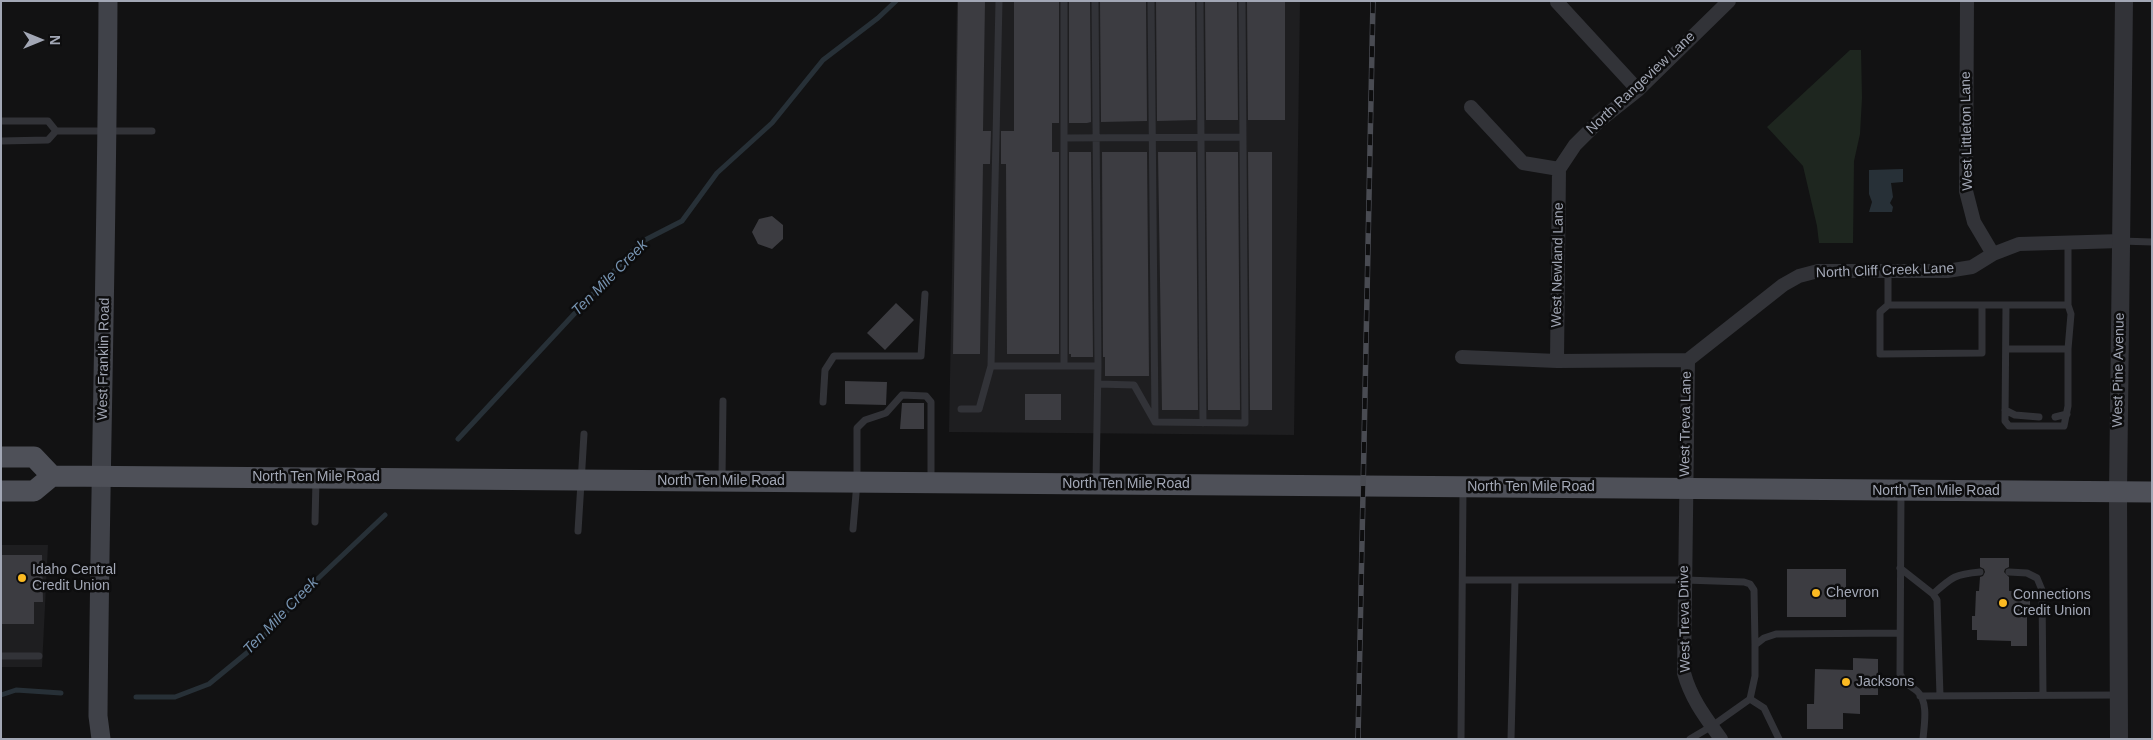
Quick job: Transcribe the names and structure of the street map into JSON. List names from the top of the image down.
{
  "streets": {
    "main road": ["West Franklin Road", "North Ten Mile Road"],
    "street": [
      "North Rangeview Lane",
      "West Littleton Lane",
      "West Newland Lane",
      "North Cliff Creek Lane",
      "West Pine Avenue",
      "West Treva Lane",
      "West Treva Drive"
    ]
  },
  "crossings": [
    ["North Rangeview Lane", "West Newland Lane"],
    ["West Littleton Lane", "North Cliff Creek Lane"],
    ["North Cliff Creek Lane", "West Pine Avenue"],
    ["North Cliff Creek Lane", "West Treva Lane"],
    ["West Franklin Road", "North Ten Mile Road"],
    ["West Pine Avenue", "North Ten Mile Road"],
    ["West Treva Lane", "North Ten Mile Road"],
    ["West Treva Lane", "West Treva Drive"],
    ["North Ten Mile Road", "West Treva Drive"]
  ],
  "water": ["Ten Mile Creek"],
  "places": [
    "Idaho Central Credit Union",
    "Chevron",
    "Connections Credit Union",
    "Jacksons"
  ],
  "north": "right"
}
